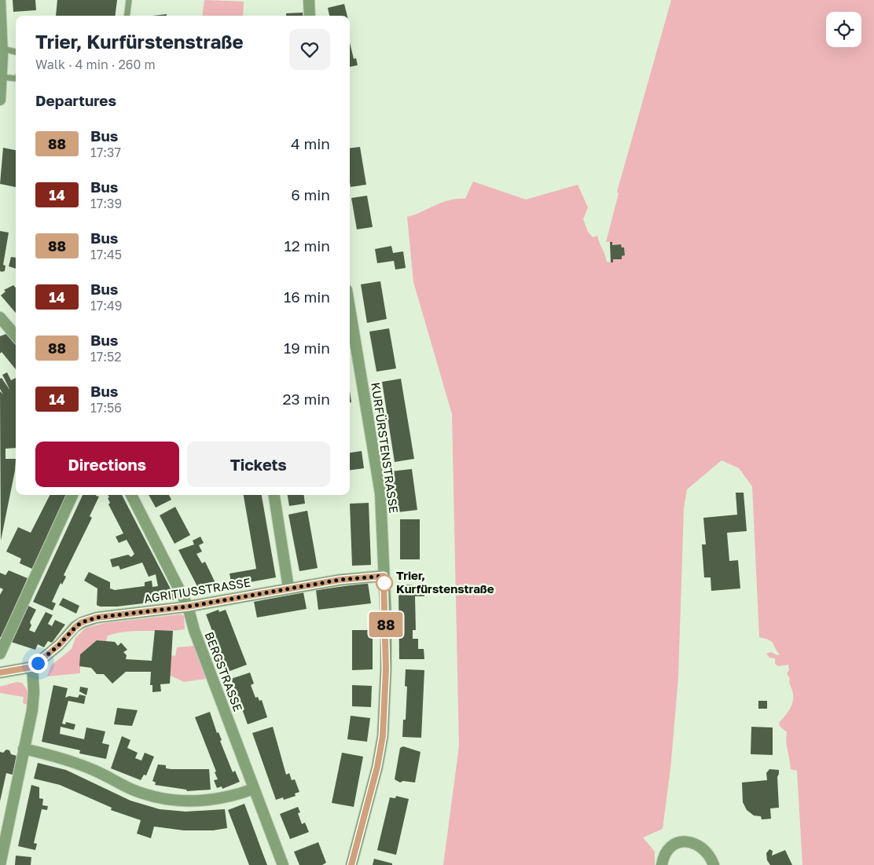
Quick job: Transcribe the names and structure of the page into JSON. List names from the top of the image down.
{
  "streets": {
    "street": ["KURFÜRSTENSTRASSE", "AGRITIUSSTRASSE", "BERGSTRASSE"]
  },
  "crossings": [
    ["KURFÜRSTENSTRASSE", "AGRITIUSSTRASSE"],
    ["AGRITIUSSTRASSE", "BERGSTRASSE"]
  ],
  "places": ["Trier, Kurfürstenstraße"],
  "lines": ["bus line 88"],
  "page": {
    "on_map": "88",
    "heading": [
      ["Trier, Kurfürstenstraße", "Walk · 4 min · 260 m"],
      "Departures"
    ],
    "list": [
      {
        "mark": "88",
        "name": "Bus",
        "note": "17:37",
        "value": "4 min"
      },
      {
        "mark": "14",
        "name": "Bus",
        "note": "17:39",
        "value": "6 min"
      },
      {
        "mark": "88",
        "name": "Bus",
        "note": "17:45",
        "value": "12 min"
      },
      {
        "mark": "14",
        "name": "Bus",
        "note": "17:49",
        "value": "16 min"
      },
      {
        "mark": "88",
        "name": "Bus",
        "note": "17:52",
        "value": "19 min"
      },
      {
        "mark": "14",
        "name": "Bus",
        "note": "17:56",
        "value": "23 min"
      }
    ],
    "buttons": ["Directions", "Tickets"]
  }
}
